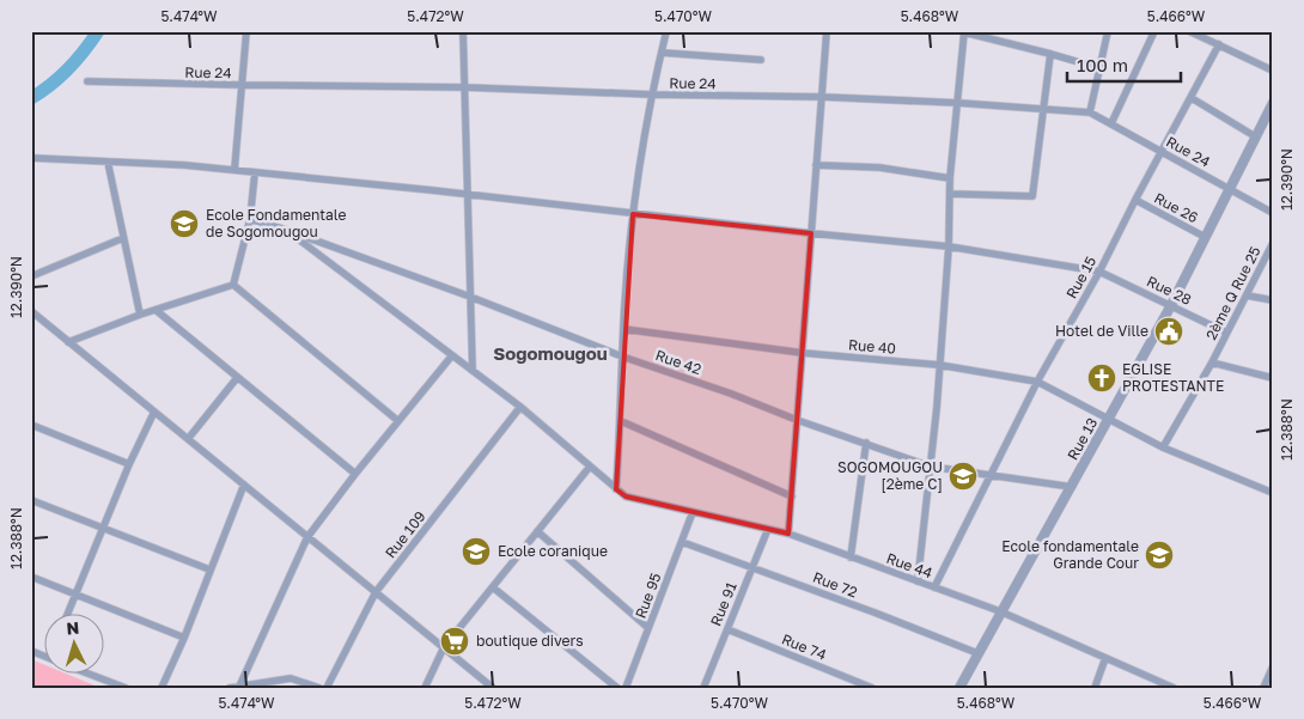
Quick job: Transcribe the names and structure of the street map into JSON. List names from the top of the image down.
{
  "streets": {
    "street": [
      "Rue 24",
      "Rue 26",
      "Rue 15",
      "Rue 28",
      "2ème Q Rue 25",
      "Rue 40",
      "Rue 42",
      "Rue 13",
      "Rue 109",
      "Rue 44",
      "Rue 72",
      "Rue 95",
      "Rue 91",
      "Rue 74"
    ]
  },
  "crossings": [
    ["Rue 24", "Rue 15"],
    ["Rue 24", "Rue 13"],
    ["Rue 26", "Rue 15"],
    ["Rue 26", "Rue 13"],
    ["Rue 15", "Rue 28"],
    ["Rue 15", "Rue 40"],
    ["Rue 15", "Rue 42"],
    ["Rue 15", "Rue 44"],
    ["Rue 28", "2ème Q Rue 25"],
    ["Rue 28", "Rue 13"],
    ["2ème Q Rue 25", "Rue 40"],
    ["Rue 40", "Rue 13"],
    ["Rue 42", "Rue 13"],
    ["Rue 42", "Rue 109"],
    ["Rue 42", "Rue 44"],
    ["Rue 13", "Rue 44"],
    ["Rue 13", "Rue 72"],
    ["Rue 44", "Rue 95"],
    ["Rue 44", "Rue 91"],
    ["Rue 72", "Rue 95"],
    ["Rue 72", "Rue 91"],
    ["Rue 91", "Rue 74"]
  ],
  "districts": ["Sogomougou"],
  "places": {
    "school or university": [
      "Ecole Fondamentale de Sogomougou",
      "SOGOMOUGOU [2ème C]",
      "Ecole coranique",
      "Ecole fondamentale Grande Cour"
    ],
    "public building": ["Hotel de Ville"],
    "church": ["EGLISE PROTESTANTE"],
    "supermarket": ["boutique divers"]
  },
  "scale_bar": "100 m",
  "north": "top",
  "coordinates": [
    "5.474°W",
    "5.472°W",
    "5.470°W",
    "5.468°W",
    "5.466°W",
    "12.390°N",
    "12.388°N"
  ]
}
